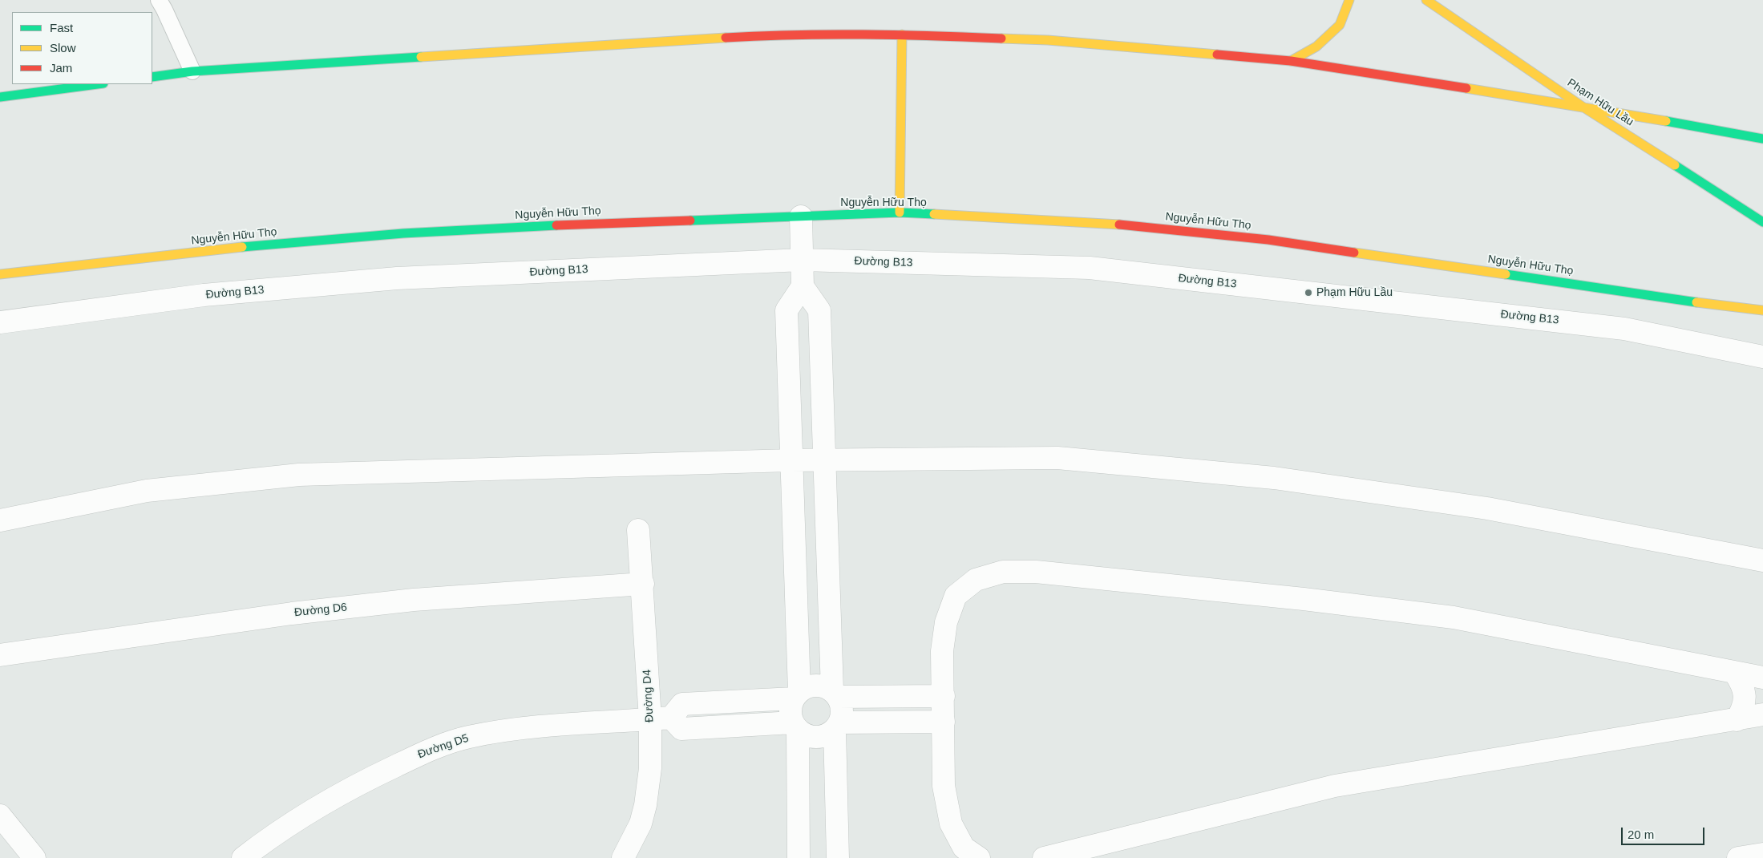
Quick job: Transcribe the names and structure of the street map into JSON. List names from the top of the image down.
{
  "streets": {
    "main road": ["Phạm Hữu Lầu", "Nguyễn Hữu Thọ"],
    "street": [
      "Đường B13",
      "Đường D6",
      "Đường D4",
      "Đường D5"
    ]
  },
  "crossings": [
    ["Đường D6", "Đường D4"],
    ["Đường D4", "Đường D5"]
  ],
  "places": ["Phạm Hữu Lầu"],
  "legend": ["Fast", "Slow", "Jam"],
  "scale_bar": "20 m"
}
